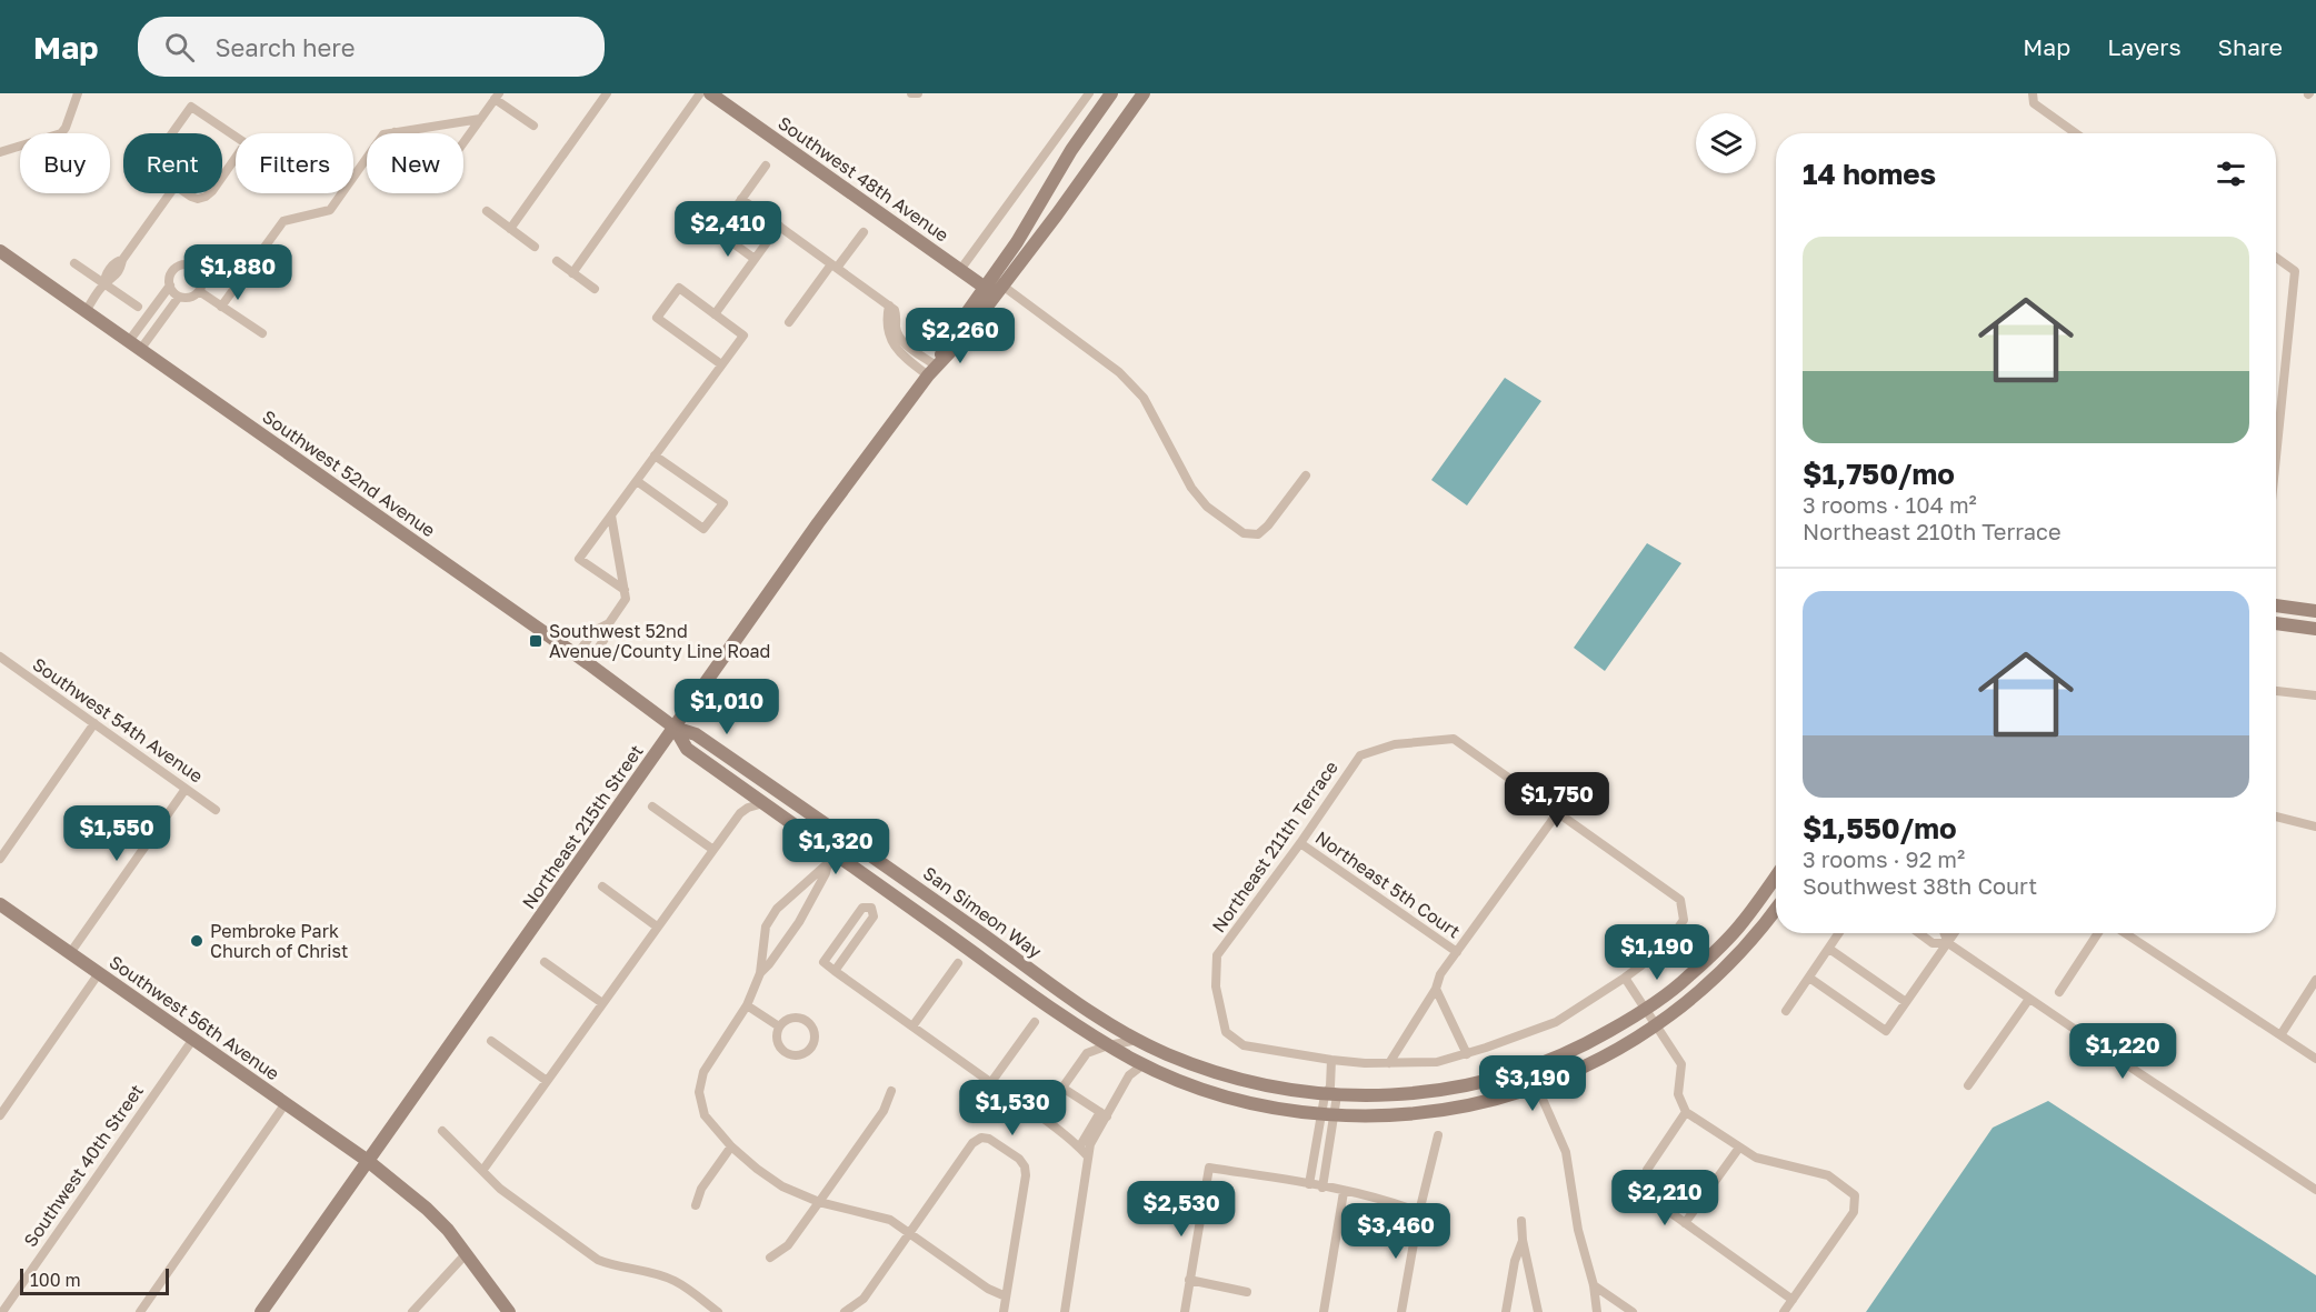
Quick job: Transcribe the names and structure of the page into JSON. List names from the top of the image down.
{
  "streets": {
    "street": [
      "Southwest 48th Avenue",
      "Southwest 52nd Avenue",
      "Southwest 54th Avenue",
      "Northeast 215th Street",
      "Northeast 211th Terrace",
      "Northeast 5th Court",
      "San Simeon Way",
      "Southwest 56th Avenue",
      "Southwest 40th Street"
    ]
  },
  "crossings": [
    ["Southwest 48th Avenue", "Northeast 215th Street"],
    ["Southwest 52nd Avenue", "Northeast 215th Street"],
    ["Southwest 52nd Avenue", "San Simeon Way"],
    ["Northeast 215th Street", "San Simeon Way"],
    ["Northeast 215th Street", "Southwest 56th Avenue"],
    ["Northeast 211th Terrace", "Northeast 5th Court"],
    ["Southwest 56th Avenue", "Southwest 40th Street"]
  ],
  "places": {
    "transit": ["Southwest 52nd Avenue/County Line Road"],
    "other": ["Pembroke Park Church of Christ"]
  },
  "scale_bar": "100 m",
  "page": {
    "header": "Map",
    "search": "Search here",
    "nav": ["Map", "Layers", "Share"],
    "chip": [
      "Buy",
      "Rent",
      "Filters",
      "New"
    ],
    "heading": "14 homes",
    "price": [
      "$2,410",
      "$1,880",
      "$2,260",
      "$1,010",
      "$1,750",
      "$1,550",
      "$1,320",
      "$1,190",
      "$1,220",
      "$3,190",
      "$1,530",
      "$2,210",
      "$2,530",
      "$3,460"
    ],
    "list": [
      {
        "name": "$1,750/mo",
        "note": "3 rooms · 104 m² · Northeast 210th Terrace"
      },
      {
        "name": "$1,550/mo",
        "note": "3 rooms · 92 m² · Southwest 38th Court"
      }
    ],
    "scale": "100 m"
  }
}
